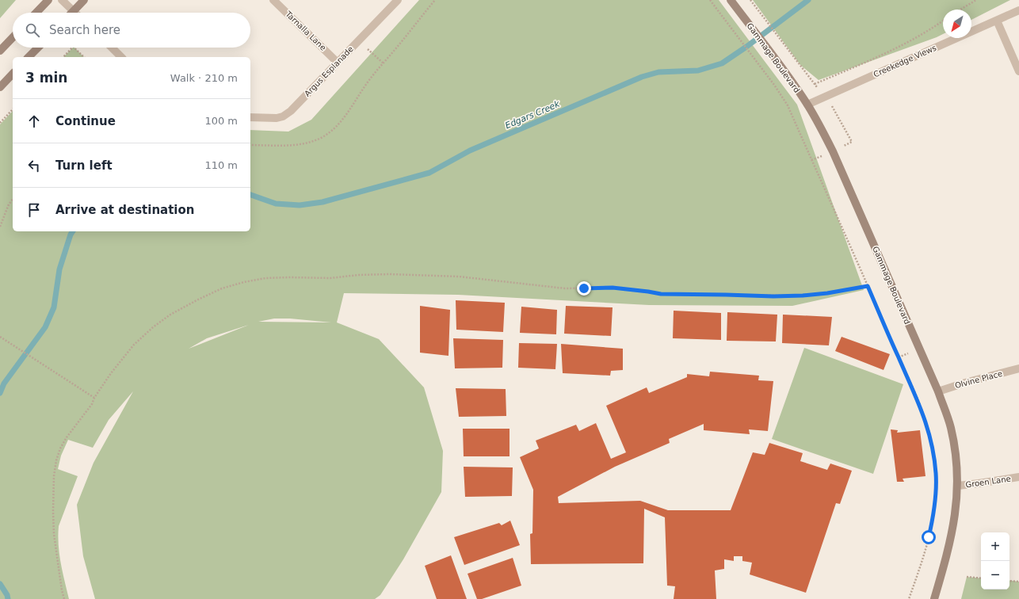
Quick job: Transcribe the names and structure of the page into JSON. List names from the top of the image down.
{
  "streets": {
    "street": [
      "Tarnalla Lane",
      "Gammage Boulevard",
      "Creekedge Views",
      "Argus Esplanade",
      "Olvine Place",
      "Groen Lane"
    ]
  },
  "crossings": [
    ["Tarnalla Lane", "Argus Esplanade"],
    ["Gammage Boulevard", "Creekedge Views"],
    ["Gammage Boulevard", "Olvine Place"],
    ["Gammage Boulevard", "Groen Lane"]
  ],
  "water": ["Edgars Creek"],
  "north": "bottom left",
  "page": {
    "search": "Search here",
    "heading": ["3 min", "Walk · 210 m"],
    "list": [
      ["Continue", "100 m"],
      ["Turn left", "110 m"],
      "Arrive at destination"
    ],
    "map_buttons": ["+", "−"]
  }
}
